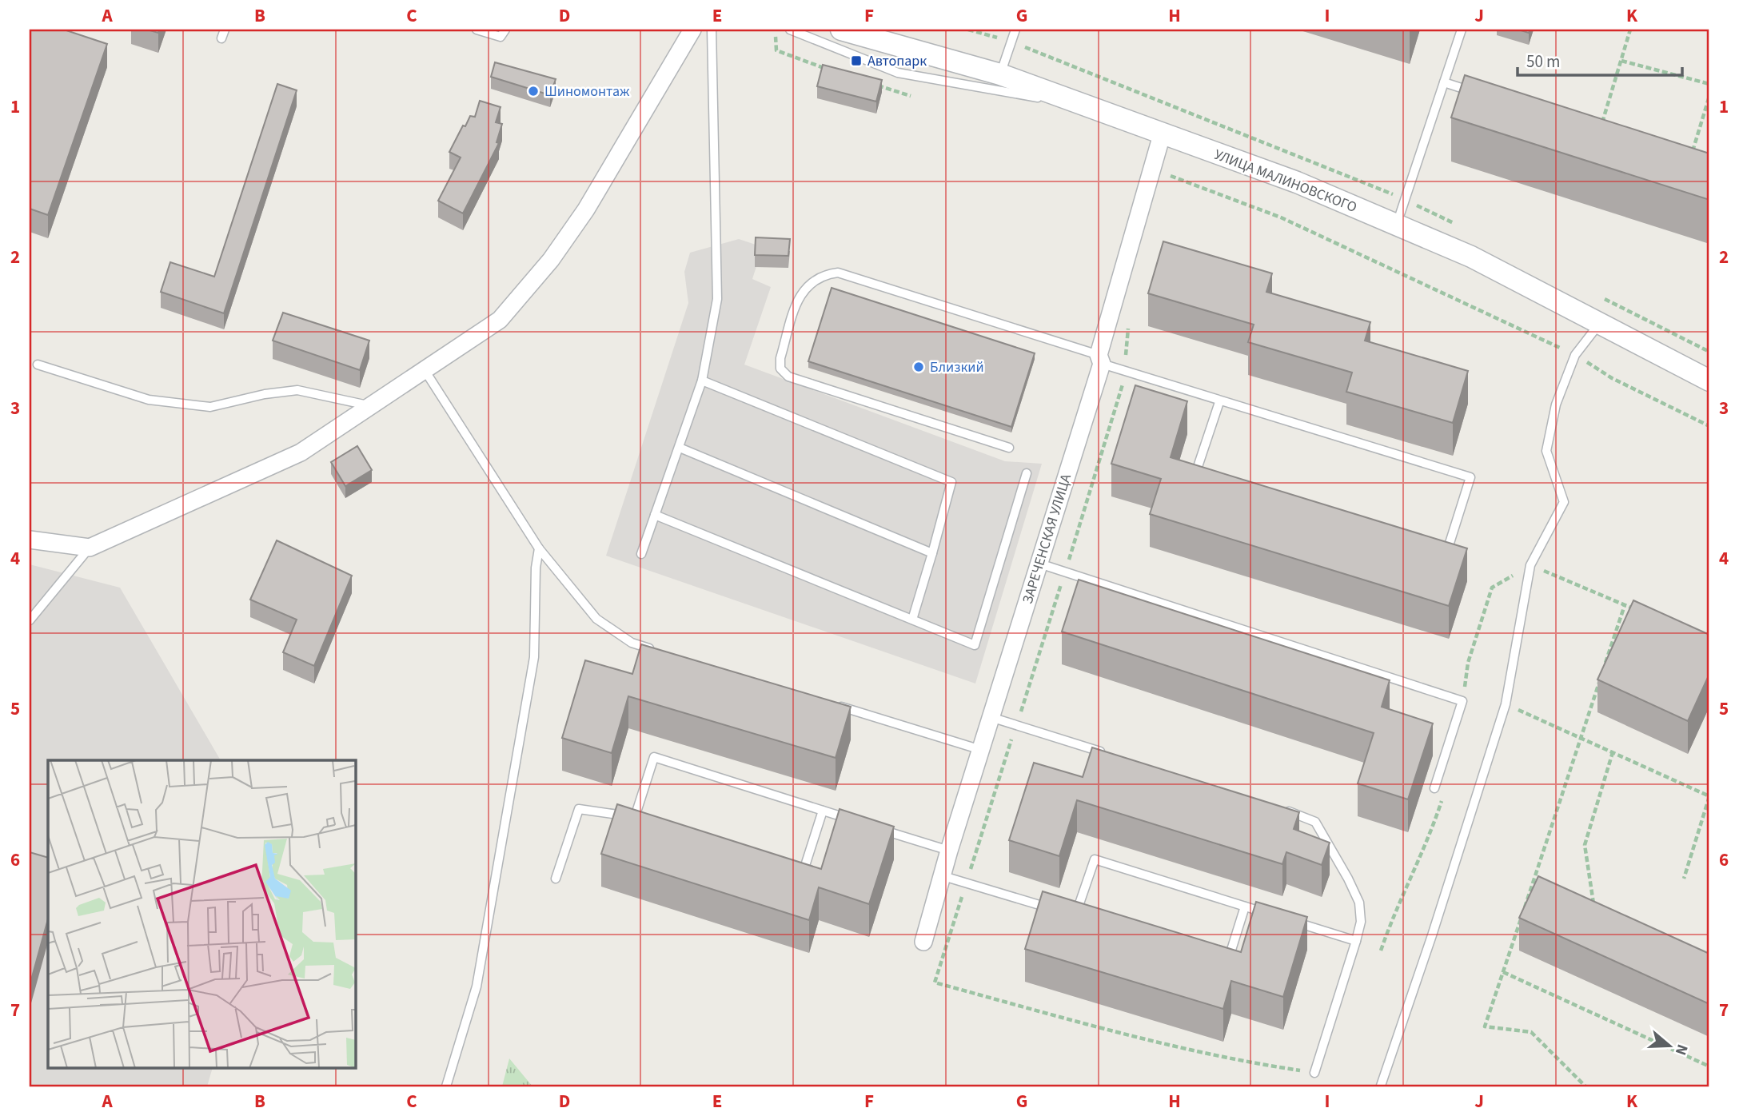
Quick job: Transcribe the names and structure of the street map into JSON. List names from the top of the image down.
{
  "streets": {
    "street": ["УЛИЦА МАЛИНОВСКОГО", "ЗАРЕЧЕНСКАЯ УЛИЦА"]
  },
  "crossings": [
    ["УЛИЦА МАЛИНОВСКОГО", "ЗАРЕЧЕНСКАЯ УЛИЦА"]
  ],
  "places": {
    "transit": ["Автопарк"],
    "other": ["Шиномонтаж", "Близкий"]
  },
  "scale_bar": "50 m",
  "north": "right",
  "grid": {
    "columns": [
      "A",
      "B",
      "C",
      "D",
      "E",
      "F",
      "G",
      "H",
      "I",
      "J",
      "K"
    ],
    "rows": [
      "1",
      "2",
      "3",
      "4",
      "5",
      "6",
      "7"
    ]
  }
}
